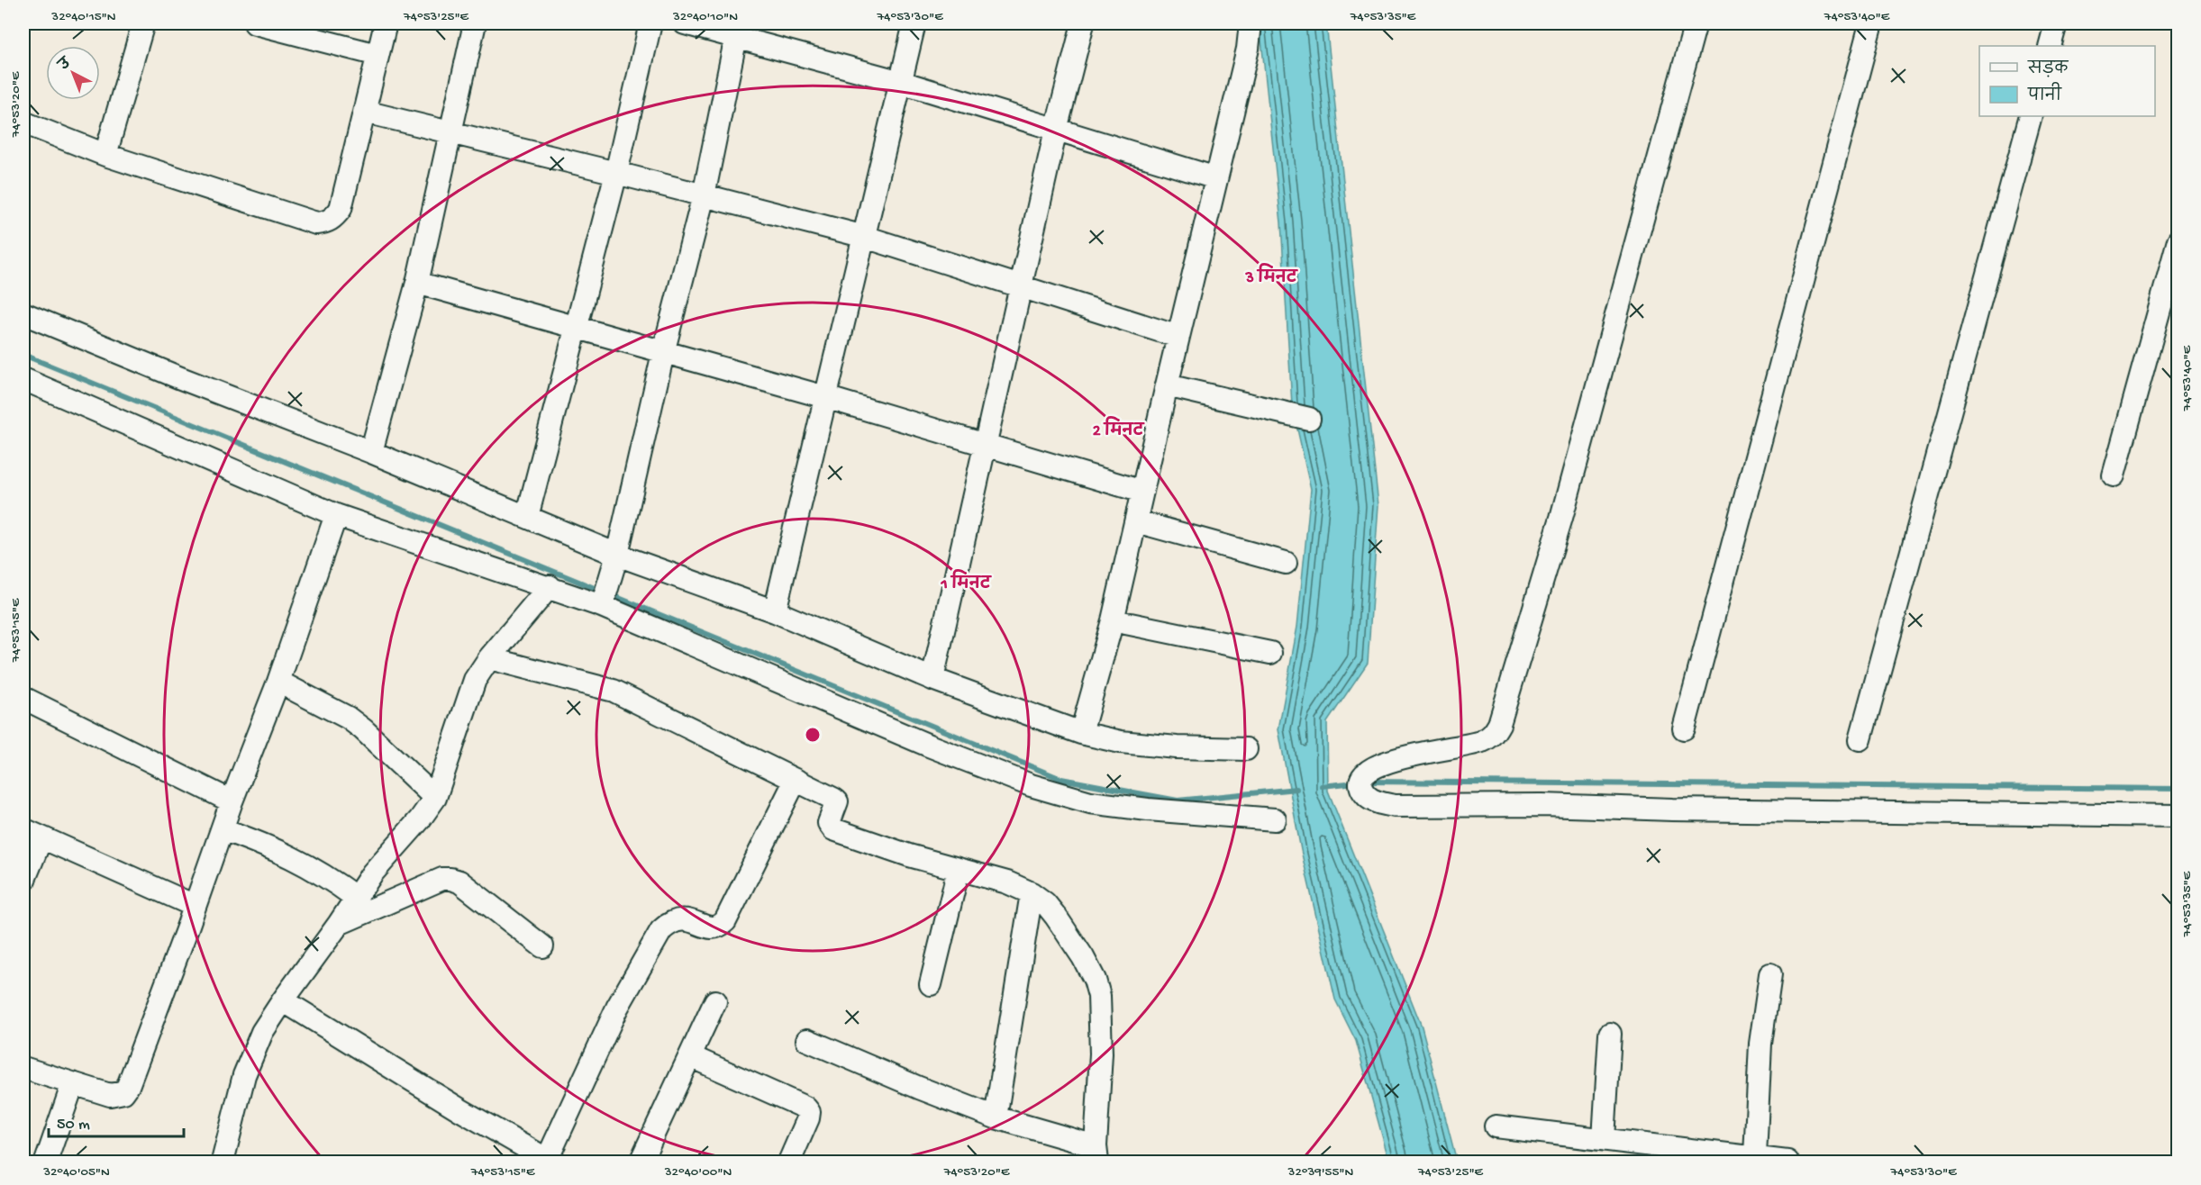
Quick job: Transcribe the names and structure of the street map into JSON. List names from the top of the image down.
{
  "legend": ["सड़क", "पानी"],
  "scale_bar": "50 m",
  "north": "top left",
  "coordinates": [
    "32°40'15\"N",
    "74°53'25\"E",
    "32°40'10\"N",
    "74°53'30\"E",
    "74°53'35\"E",
    "74°53'40\"E",
    "74°53'20\"E",
    "74°53'15\"E",
    "32°40'05\"N",
    "32°40'00\"N",
    "32°39'55\"N"
  ],
  "rings": ["3 मिनट", "2 मिनट", "1 मिनट"]
}
